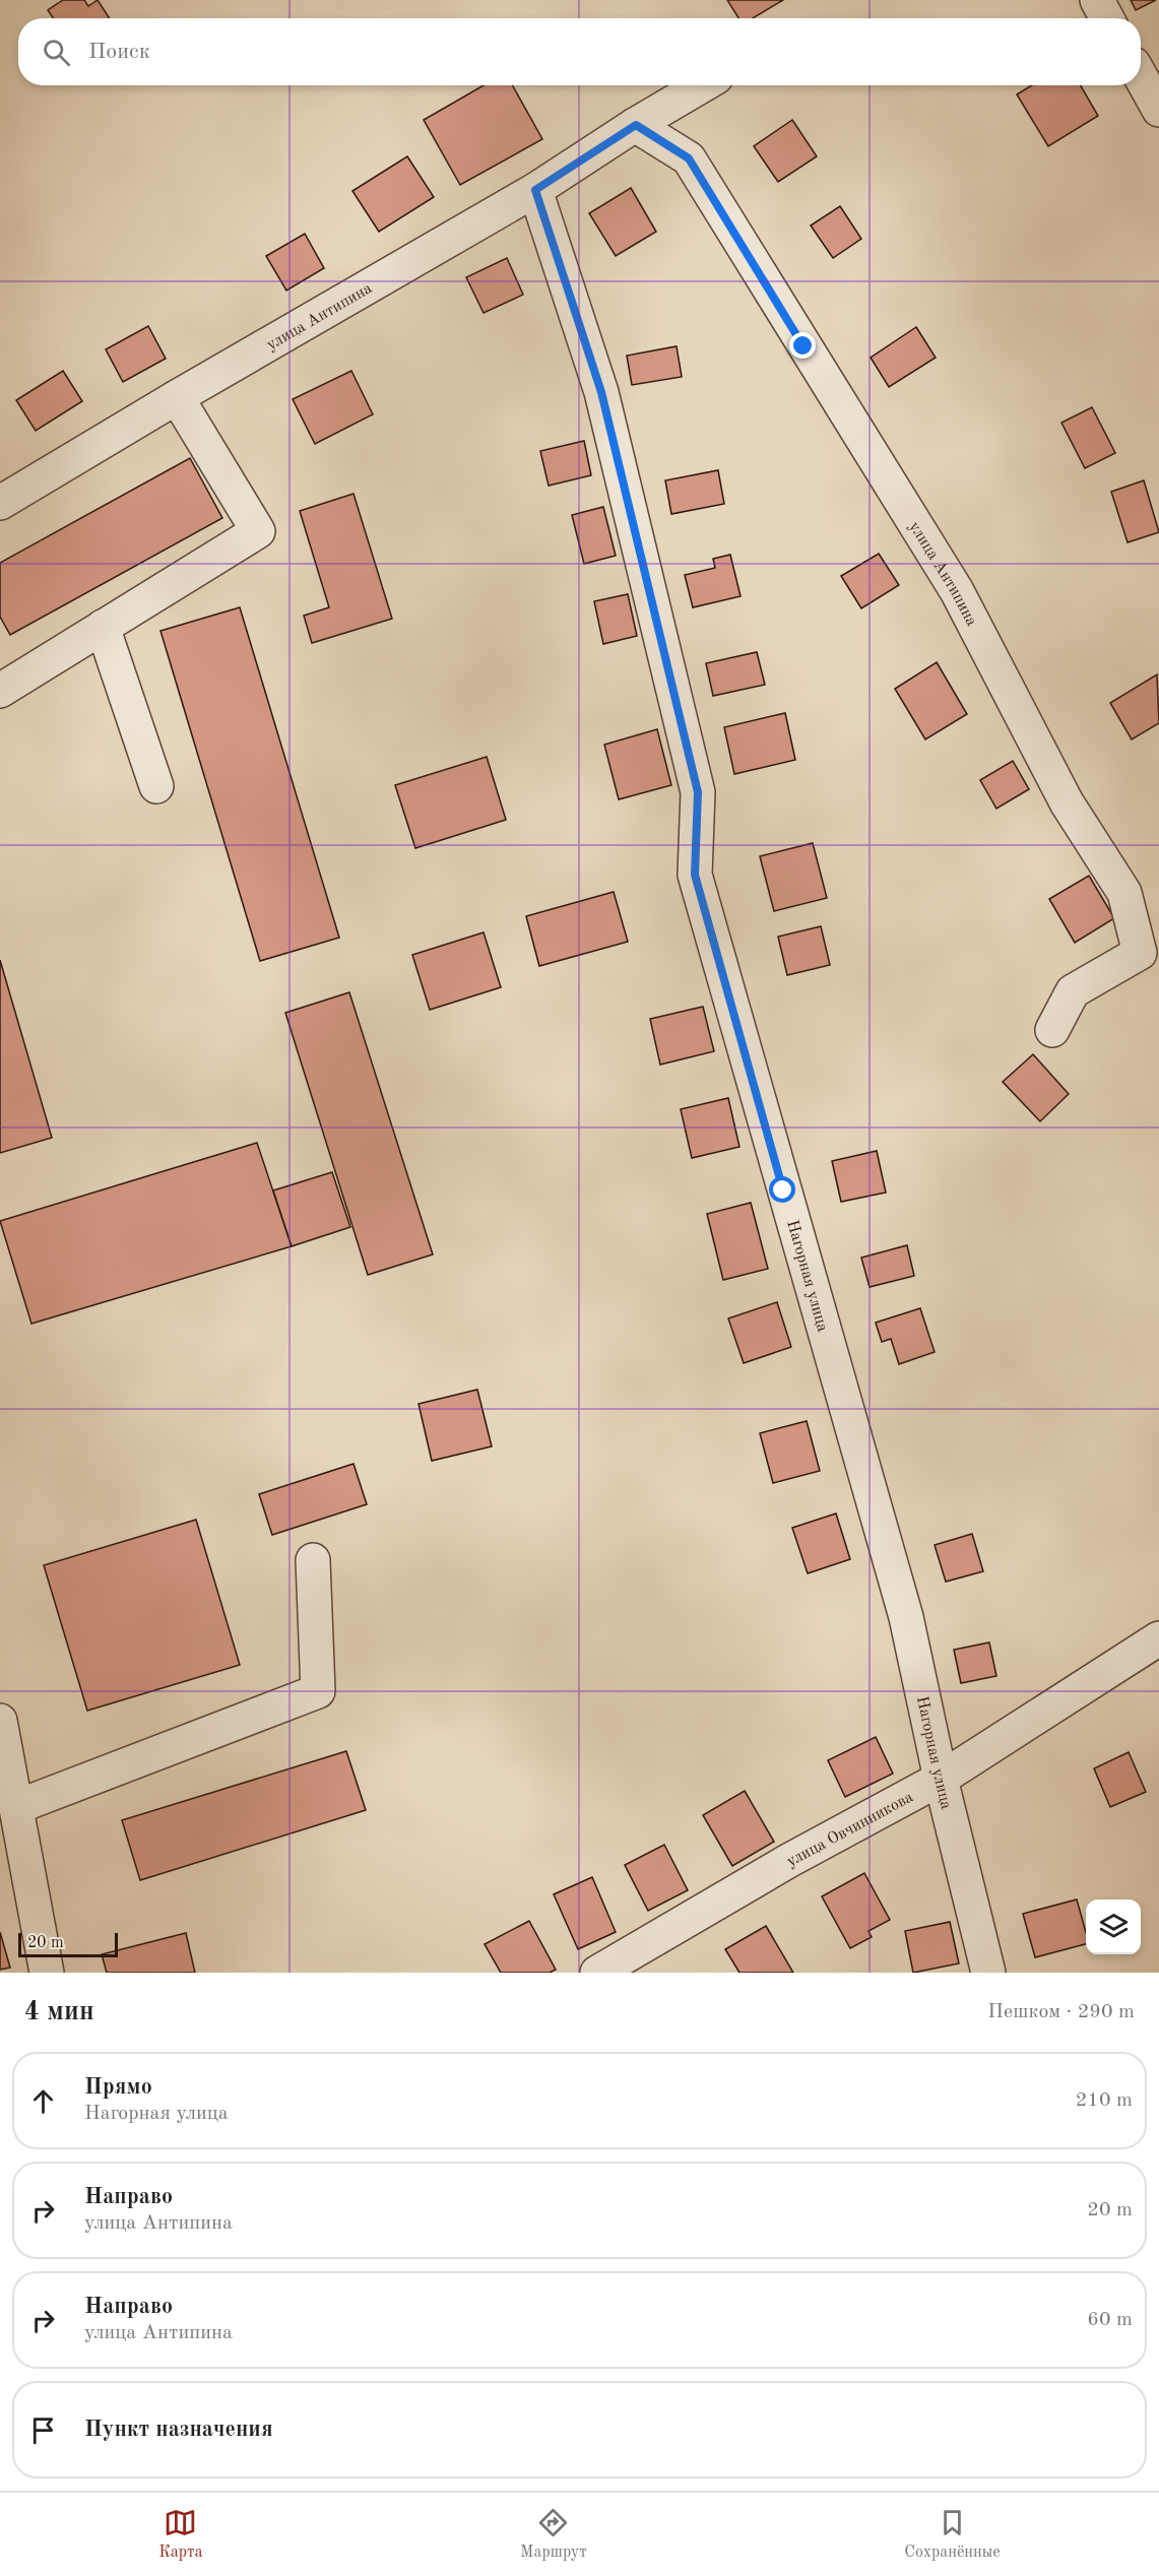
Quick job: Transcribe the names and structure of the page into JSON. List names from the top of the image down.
{
  "streets": {
    "street": ["улица Антипина", "Нагорная улица", "улица Овчинникова"]
  },
  "crossings": [
    ["улица Антипина", "Нагорная улица"],
    ["Нагорная улица", "улица Овчинникова"]
  ],
  "scale_bar": "20 m",
  "page": {
    "search": "Поиск",
    "scale": "20 m",
    "heading": ["4 мин", "Пешком · 290 m"],
    "list": [
      ["Прямо", "Нагорная улица", "210 m"],
      ["Направо", "улица Антипина", "20 m"],
      ["Направо", "улица Антипина", "60 m"],
      "Пункт назначения"
    ],
    "nav": ["Карта", "Маршрут", "Сохранённые"]
  }
}
